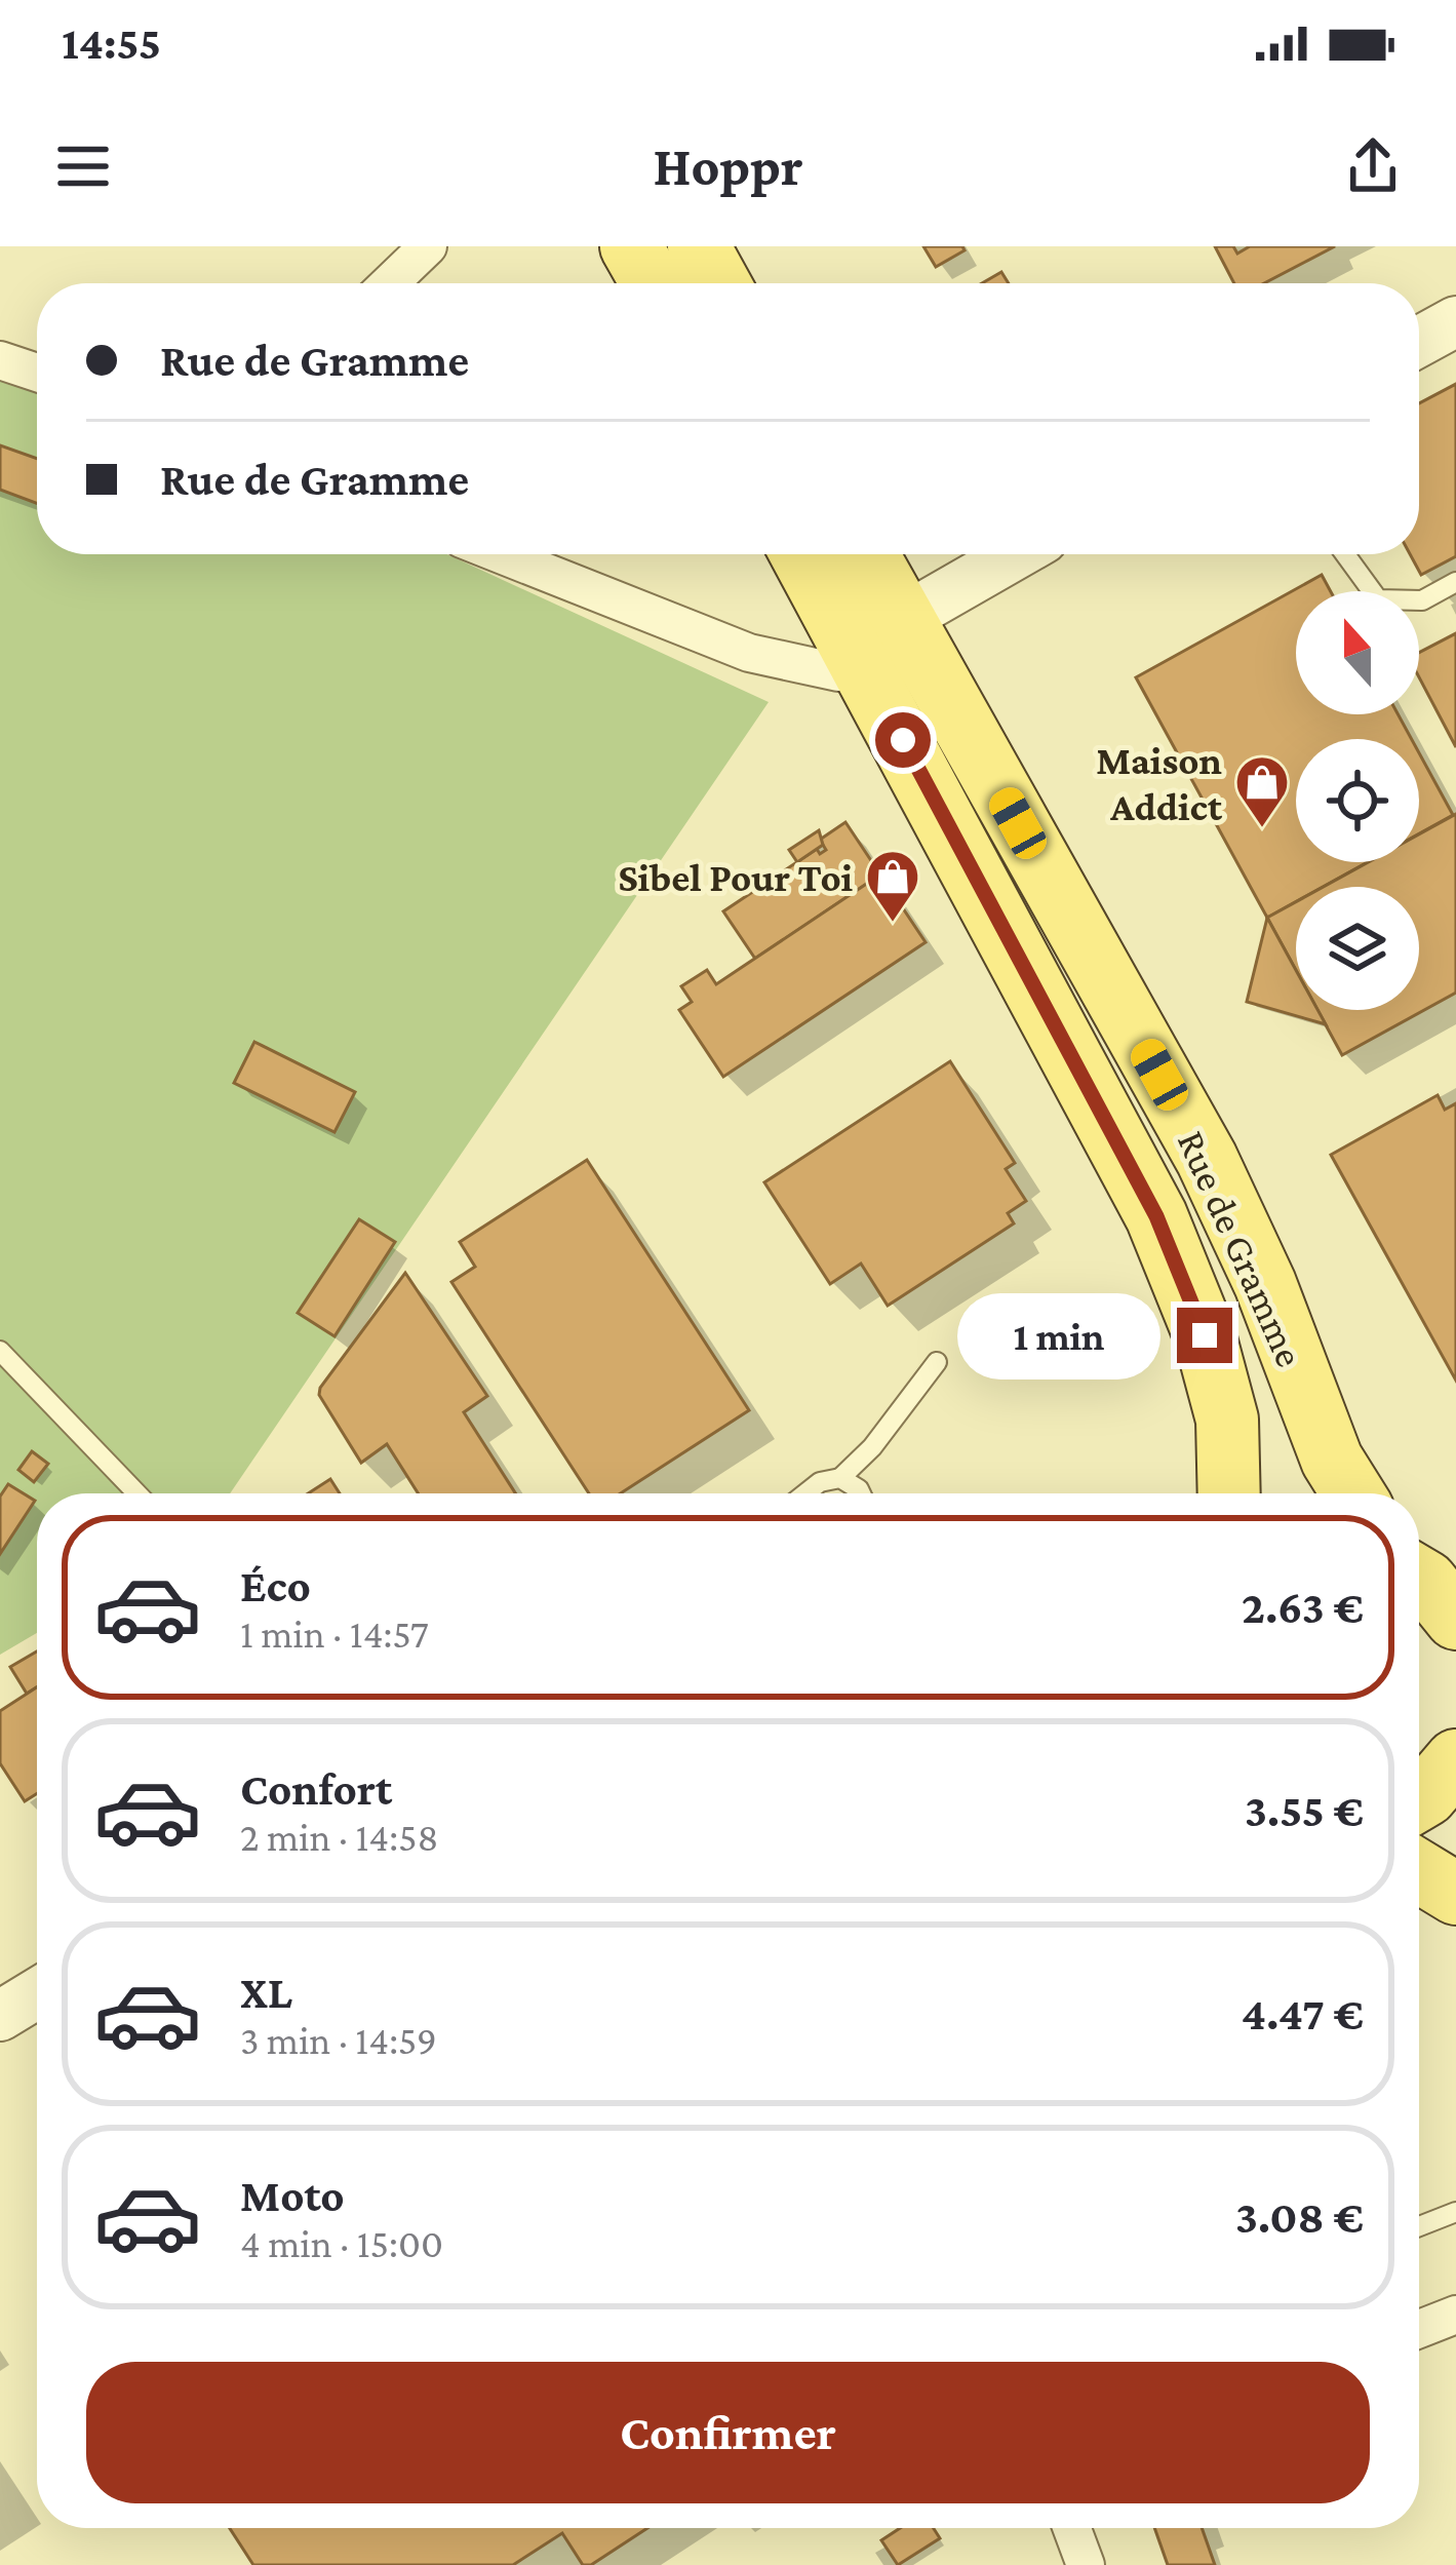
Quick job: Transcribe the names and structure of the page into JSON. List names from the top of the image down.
{
  "streets": {
    "main road": ["Rue de Gramme"]
  },
  "places": {
    "shop": ["Maison Addict", "Sibel Pour Toi"]
  },
  "north": "top",
  "page": {
    "status": "14:55",
    "header": "Hoppr",
    "banner": ["Rue de Gramme", "Rue de Gramme"],
    "bubble": "1 min",
    "list": [
      {
        "name": "Éco",
        "note": "1 min · 14:57",
        "value": "2.63 €"
      },
      {
        "name": "Confort",
        "note": "2 min · 14:58",
        "value": "3.55 €"
      },
      {
        "name": "XL",
        "note": "3 min · 14:59",
        "value": "4.47 €"
      },
      {
        "name": "Moto",
        "note": "4 min · 15:00",
        "value": "3.08 €"
      }
    ],
    "buttons": "Confirmer"
  }
}
